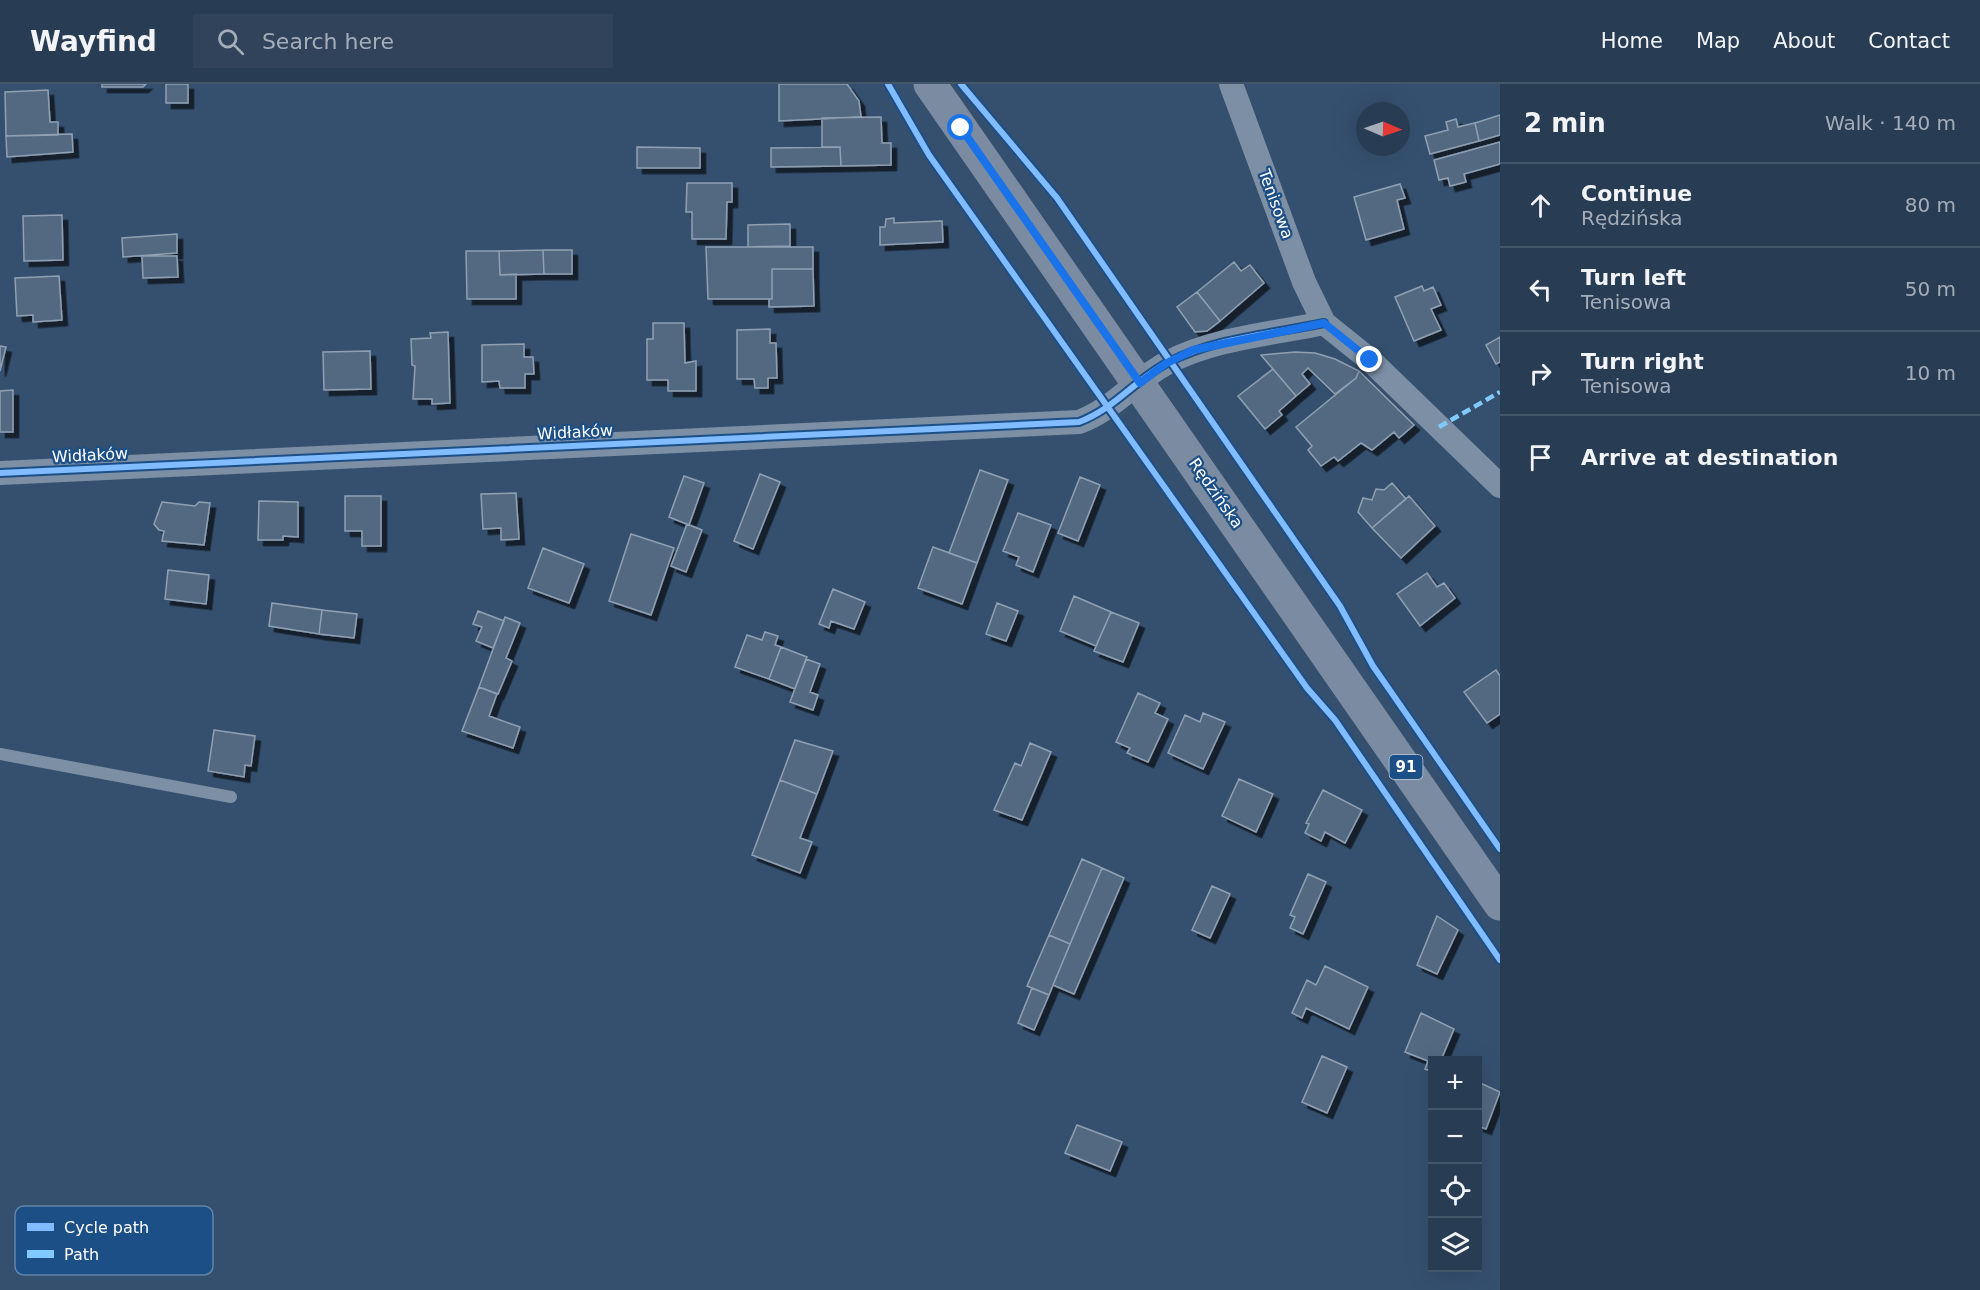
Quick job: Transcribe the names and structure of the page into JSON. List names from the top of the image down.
{
  "streets": {
    "main road": ["Rędzińska", "91"],
    "street": ["Tenisowa", "Widłaków"]
  },
  "crossings": [
    ["Widłaków", "Rędzińska"]
  ],
  "legend": ["Cycle path", "Path"],
  "north": "right",
  "page": {
    "header": "Wayfind",
    "search": "Search here",
    "nav": [
      "Home",
      "Map",
      "About",
      "Contact"
    ],
    "heading": ["2 min", "Walk · 140 m"],
    "list": [
      ["Continue", "Rędzińska", "80 m"],
      ["Turn left", "Tenisowa", "50 m"],
      ["Turn right", "Tenisowa", "10 m"],
      "Arrive at destination"
    ],
    "map_buttons": ["+", "−"]
  }
}
